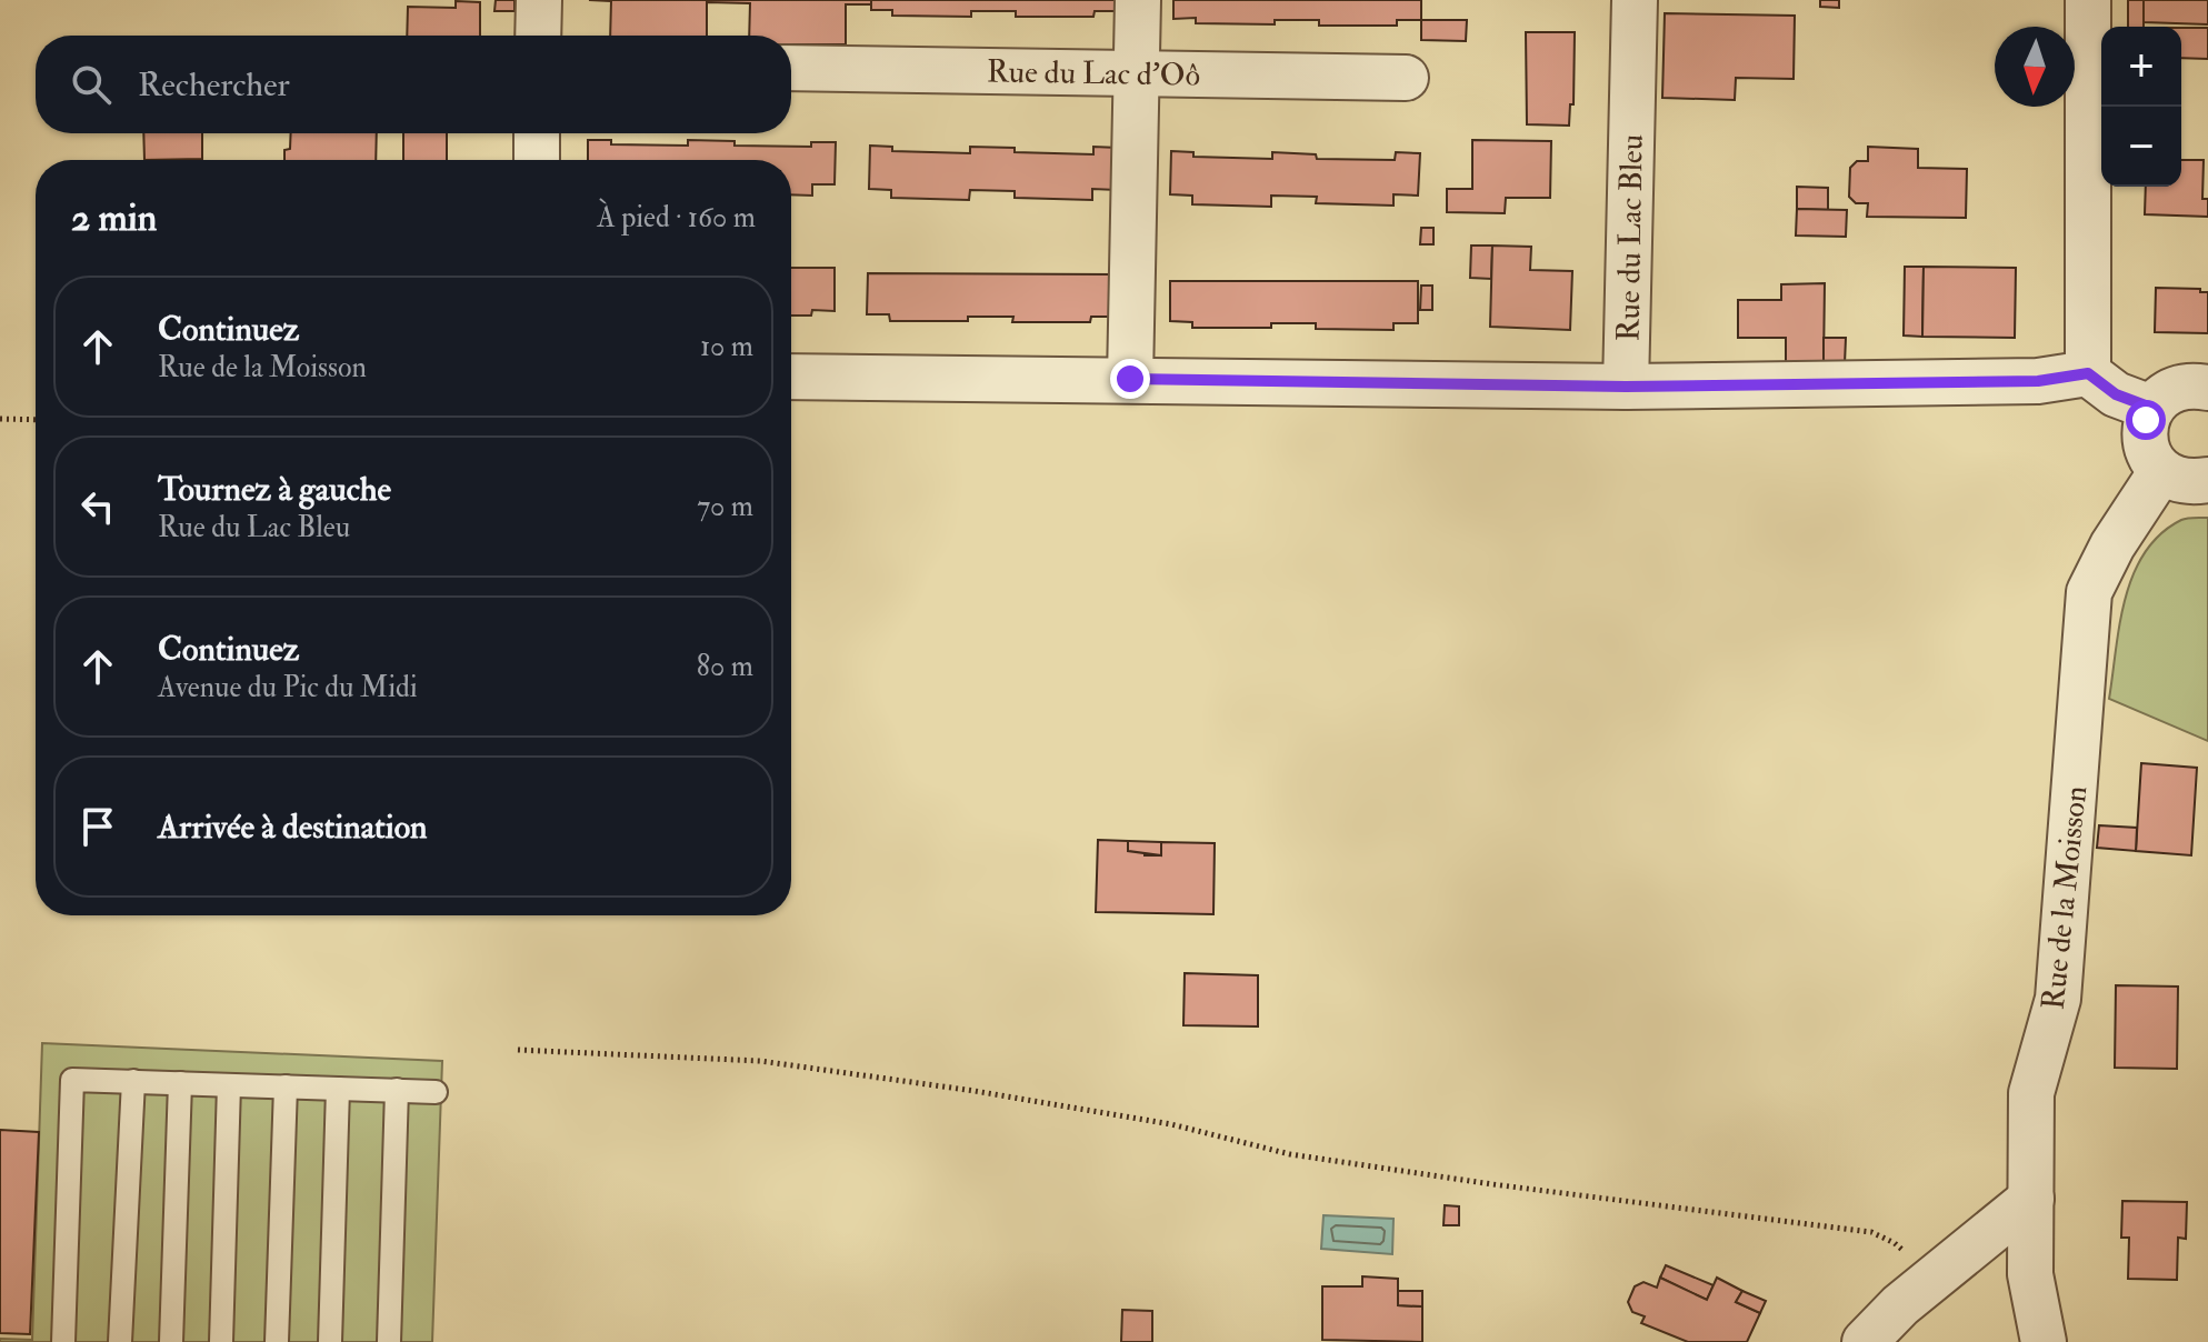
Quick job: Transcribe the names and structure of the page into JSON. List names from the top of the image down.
{
  "streets": {
    "street": ["Rue du Lac d'Oô", "Rue du Lac Bleu", "Rue de la Moisson"]
  },
  "north": "bottom",
  "page": {
    "map_buttons": ["+", "−"],
    "search": "Rechercher",
    "heading": ["2 min", "À pied · 160 m"],
    "list": [
      ["Continuez", "Rue de la Moisson", "10 m"],
      ["Tournez à gauche", "Rue du Lac Bleu", "70 m"],
      ["Continuez", "Avenue du Pic du Midi", "80 m"],
      "Arrivée à destination"
    ]
  }
}
